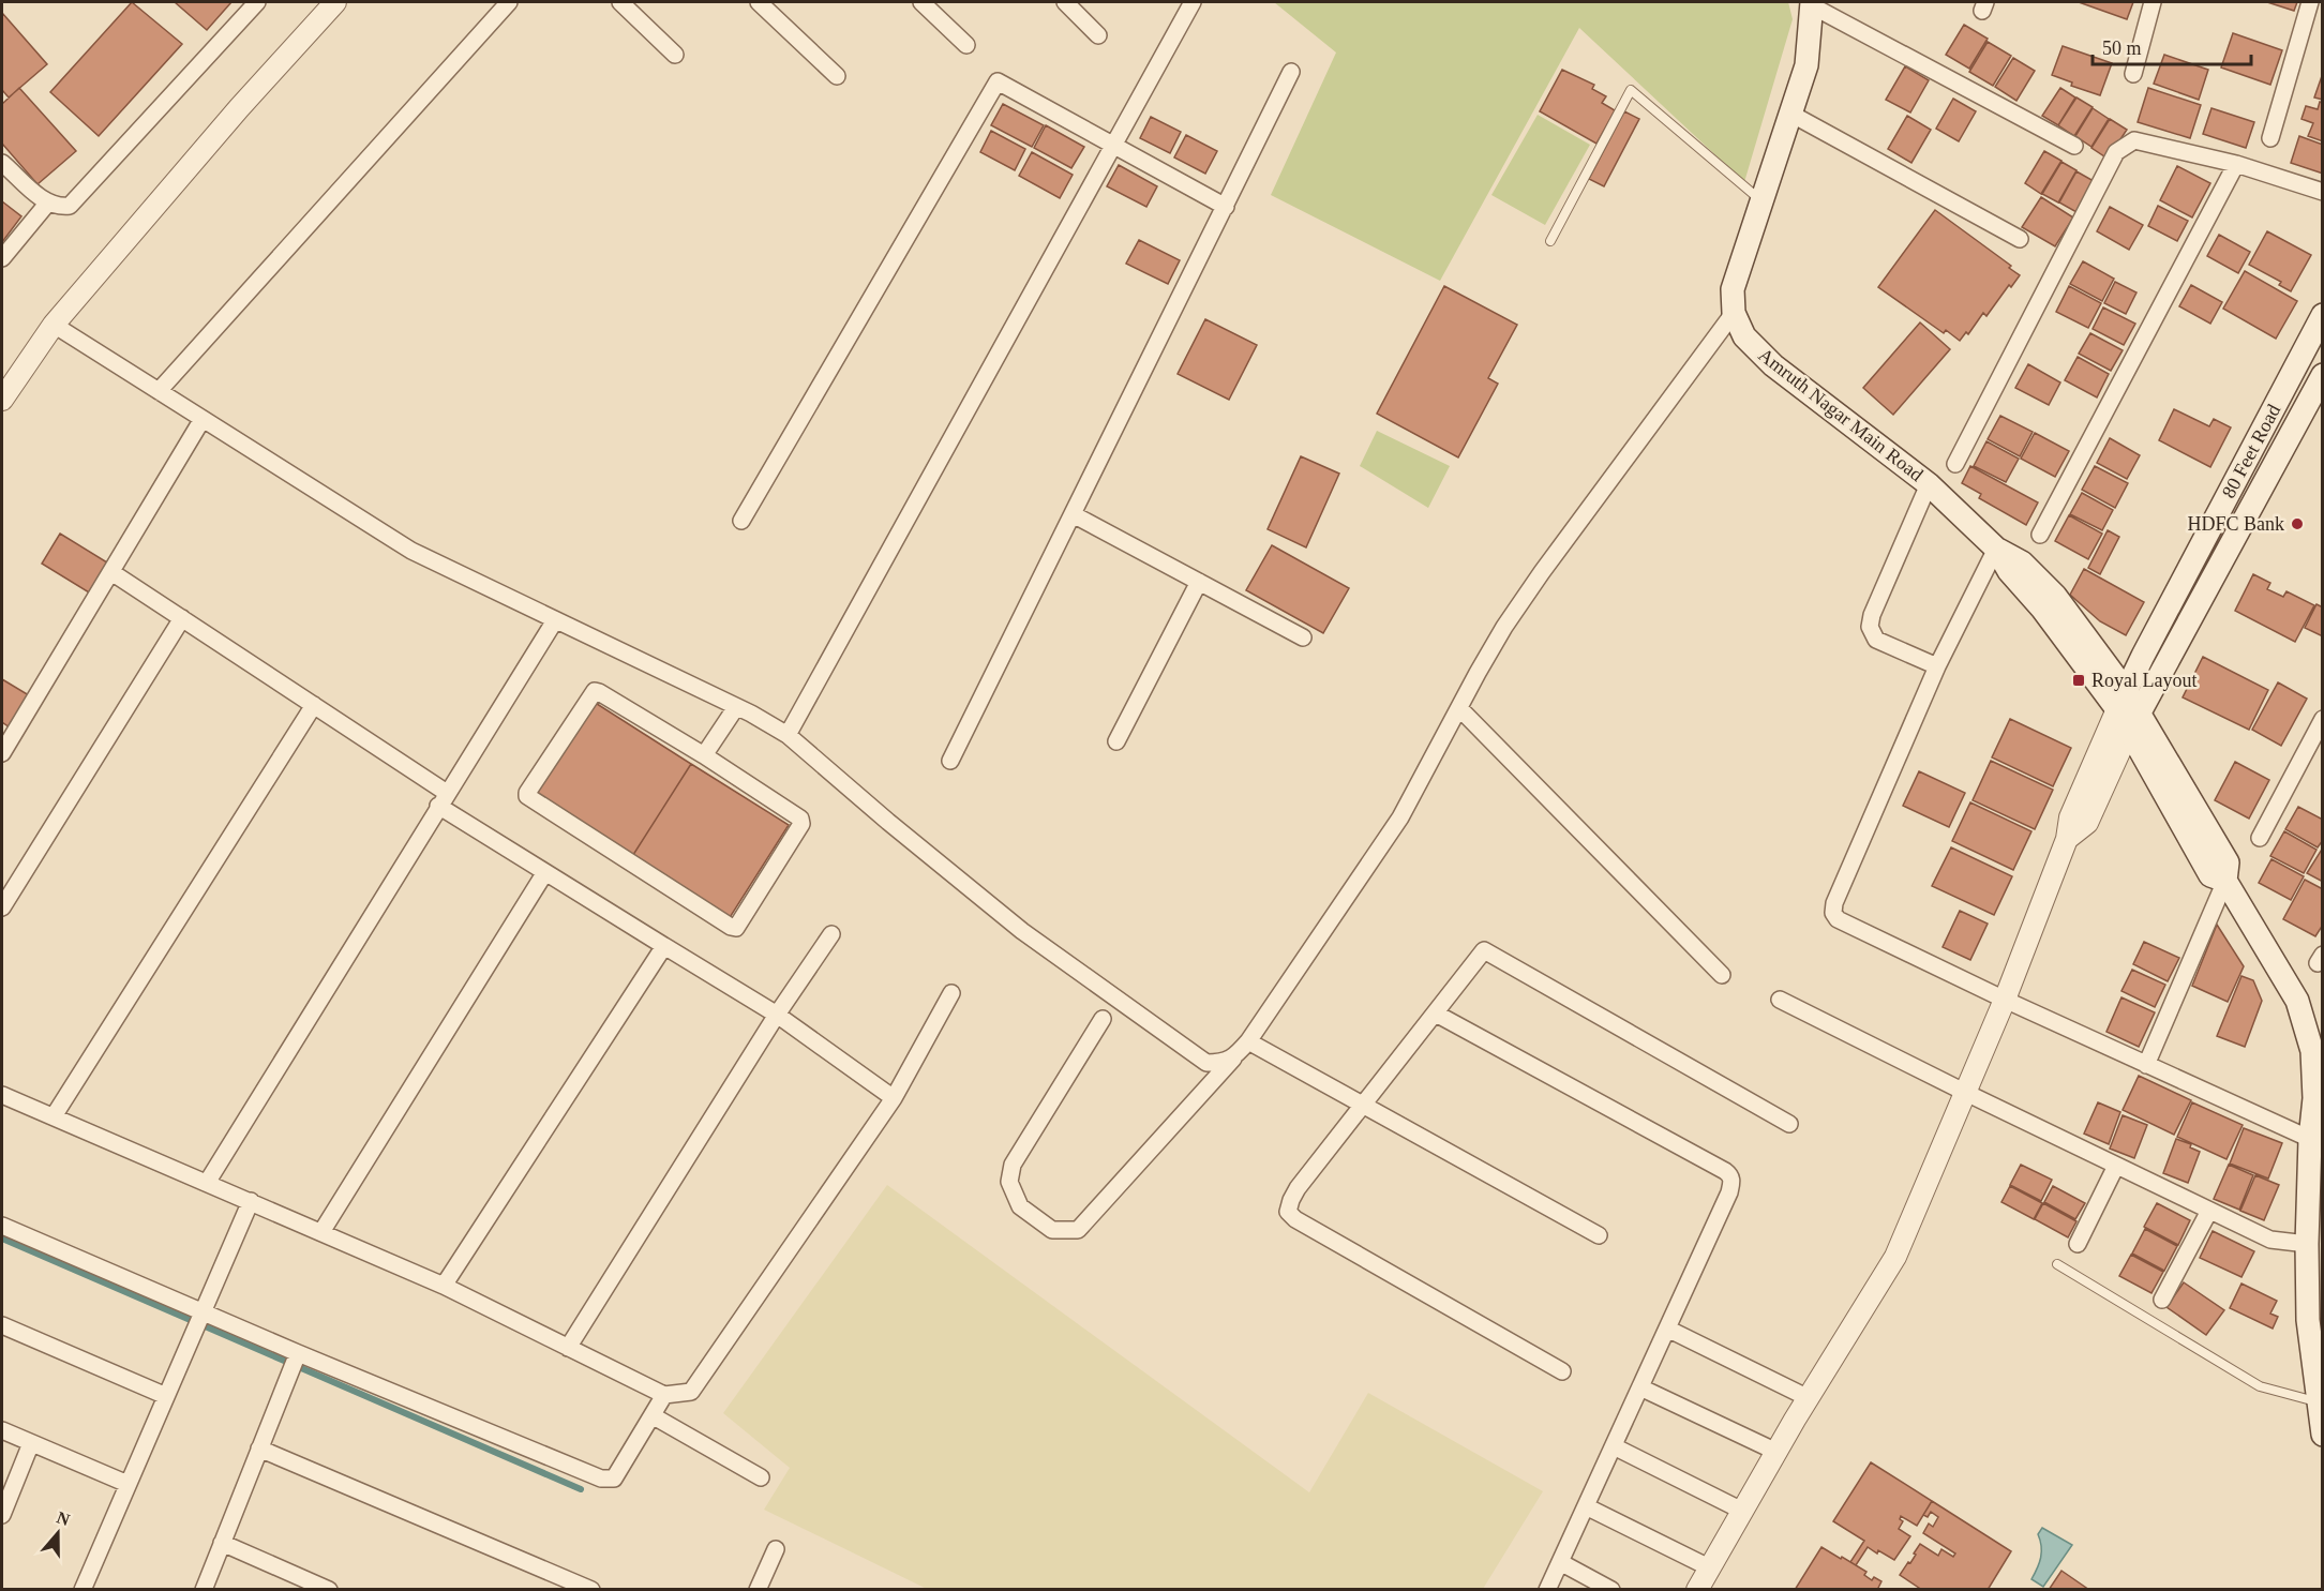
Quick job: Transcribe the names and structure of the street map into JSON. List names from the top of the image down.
{
  "streets": {
    "main road": ["Amruth Nagar Main Road", "80 Feet Road"]
  },
  "crossings": [
    ["Amruth Nagar Main Road", "80 Feet Road"]
  ],
  "places": {
    "other": ["HDFC Bank"],
    "transit": ["Royal Layout"]
  },
  "scale_bar": "50 m",
  "north": "top"
}
